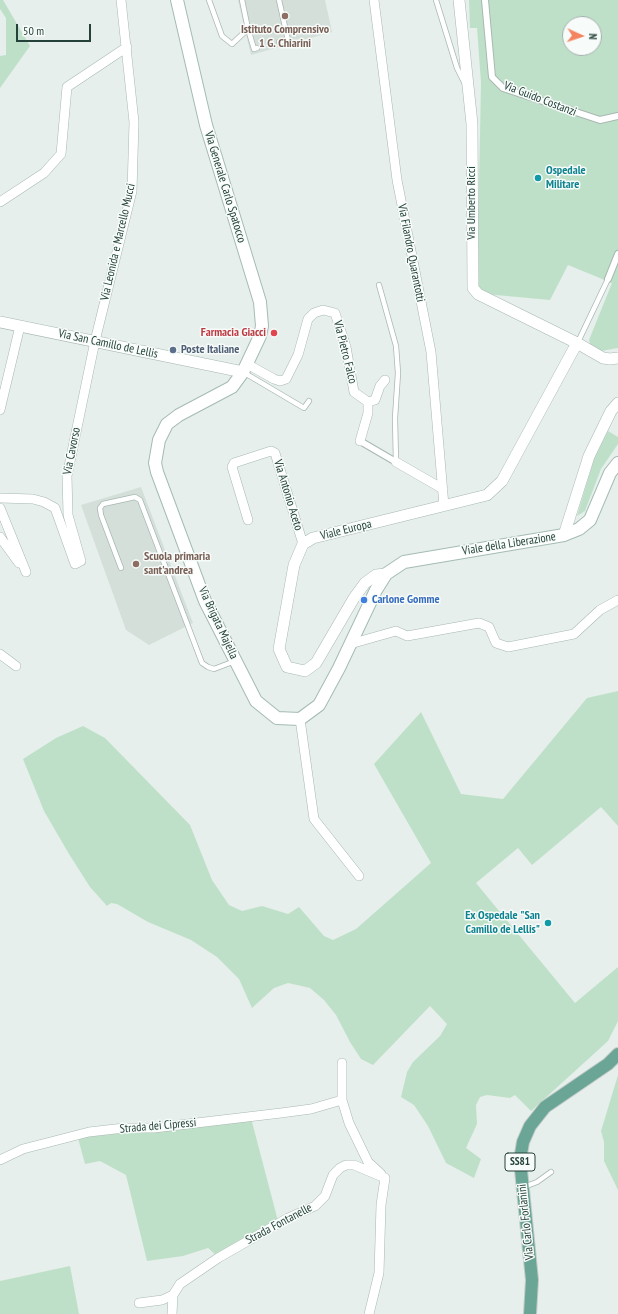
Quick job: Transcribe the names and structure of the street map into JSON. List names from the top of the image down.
{
  "streets": {
    "main road": [
      "Via Generale Carlo Spatocco",
      "Viale della Liberazione",
      "Via Brigata Majella",
      "SS81",
      "Via Carlo Forlanini"
    ],
    "street": [
      "Via Guido Costanzi",
      "Via Umberto Ricci",
      "Via Leonida e Marcello Mucci",
      "Via Filandro Quarantotti",
      "Via San Camillo de Lellis",
      "Via Pietro Falco",
      "Via Cavorso",
      "Via Antonio Aceto",
      "Viale Europa",
      "Strada dei Cipressi",
      "Strada Fontanelle"
    ]
  },
  "crossings": [
    ["Via Generale Carlo Spatocco", "Via San Camillo de Lellis"],
    ["Via Generale Carlo Spatocco", "Via Pietro Falco"],
    ["Via Generale Carlo Spatocco", "Via Brigata Majella"],
    ["Via Umberto Ricci", "Viale Europa"],
    ["Via Leonida e Marcello Mucci", "Via San Camillo de Lellis"],
    ["Via Leonida e Marcello Mucci", "Via Cavorso"],
    ["Via Filandro Quarantotti", "Viale Europa"],
    ["Via San Camillo de Lellis", "Via Pietro Falco"],
    ["Via San Camillo de Lellis", "Via Cavorso"],
    ["Via San Camillo de Lellis", "Via Brigata Majella"],
    ["Via Pietro Falco", "Via Brigata Majella"],
    ["Via Antonio Aceto", "Viale Europa"]
  ],
  "places": [
    "Istituto Comprensivo 1 G. Chiarini",
    "Ospedale Militare",
    "Farmacia Giacci",
    "Poste Italiane",
    "Scuola primaria sant'andrea",
    "Carlone Gomme",
    "Ex Ospedale \"San Camillo de Lellis\""
  ],
  "scale_bar": "50 m",
  "north": "right"
}
